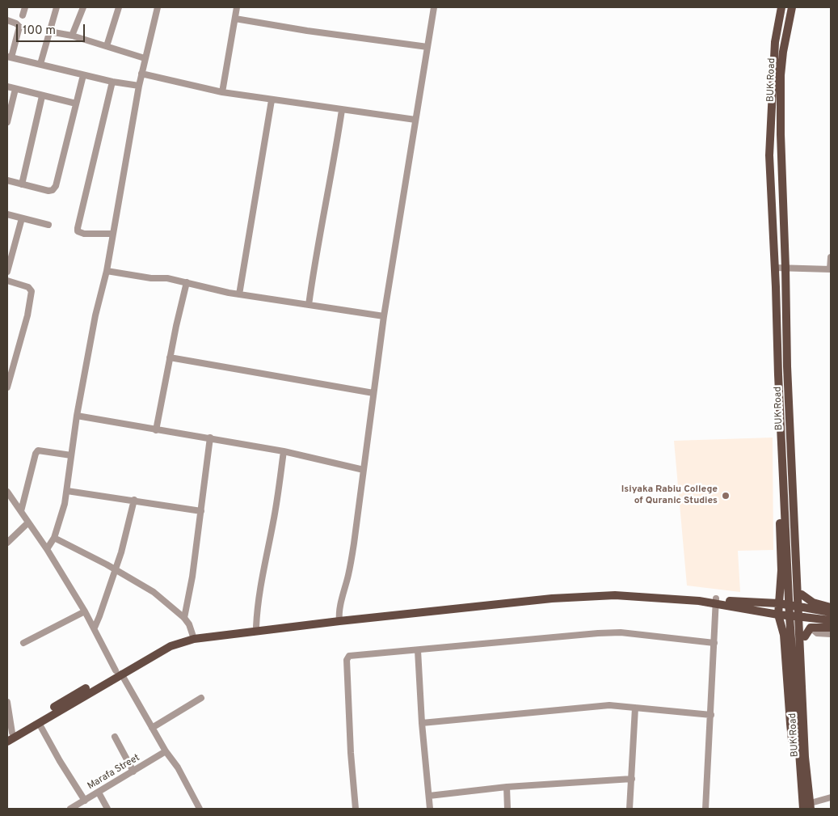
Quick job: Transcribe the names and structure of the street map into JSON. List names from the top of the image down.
{
  "streets": {
    "main road": ["BUK Road"],
    "street": ["Marafa Street"]
  },
  "places": ["Isiyaka Rabiu College of Quranic Studies"],
  "scale_bar": "100 m"
}
